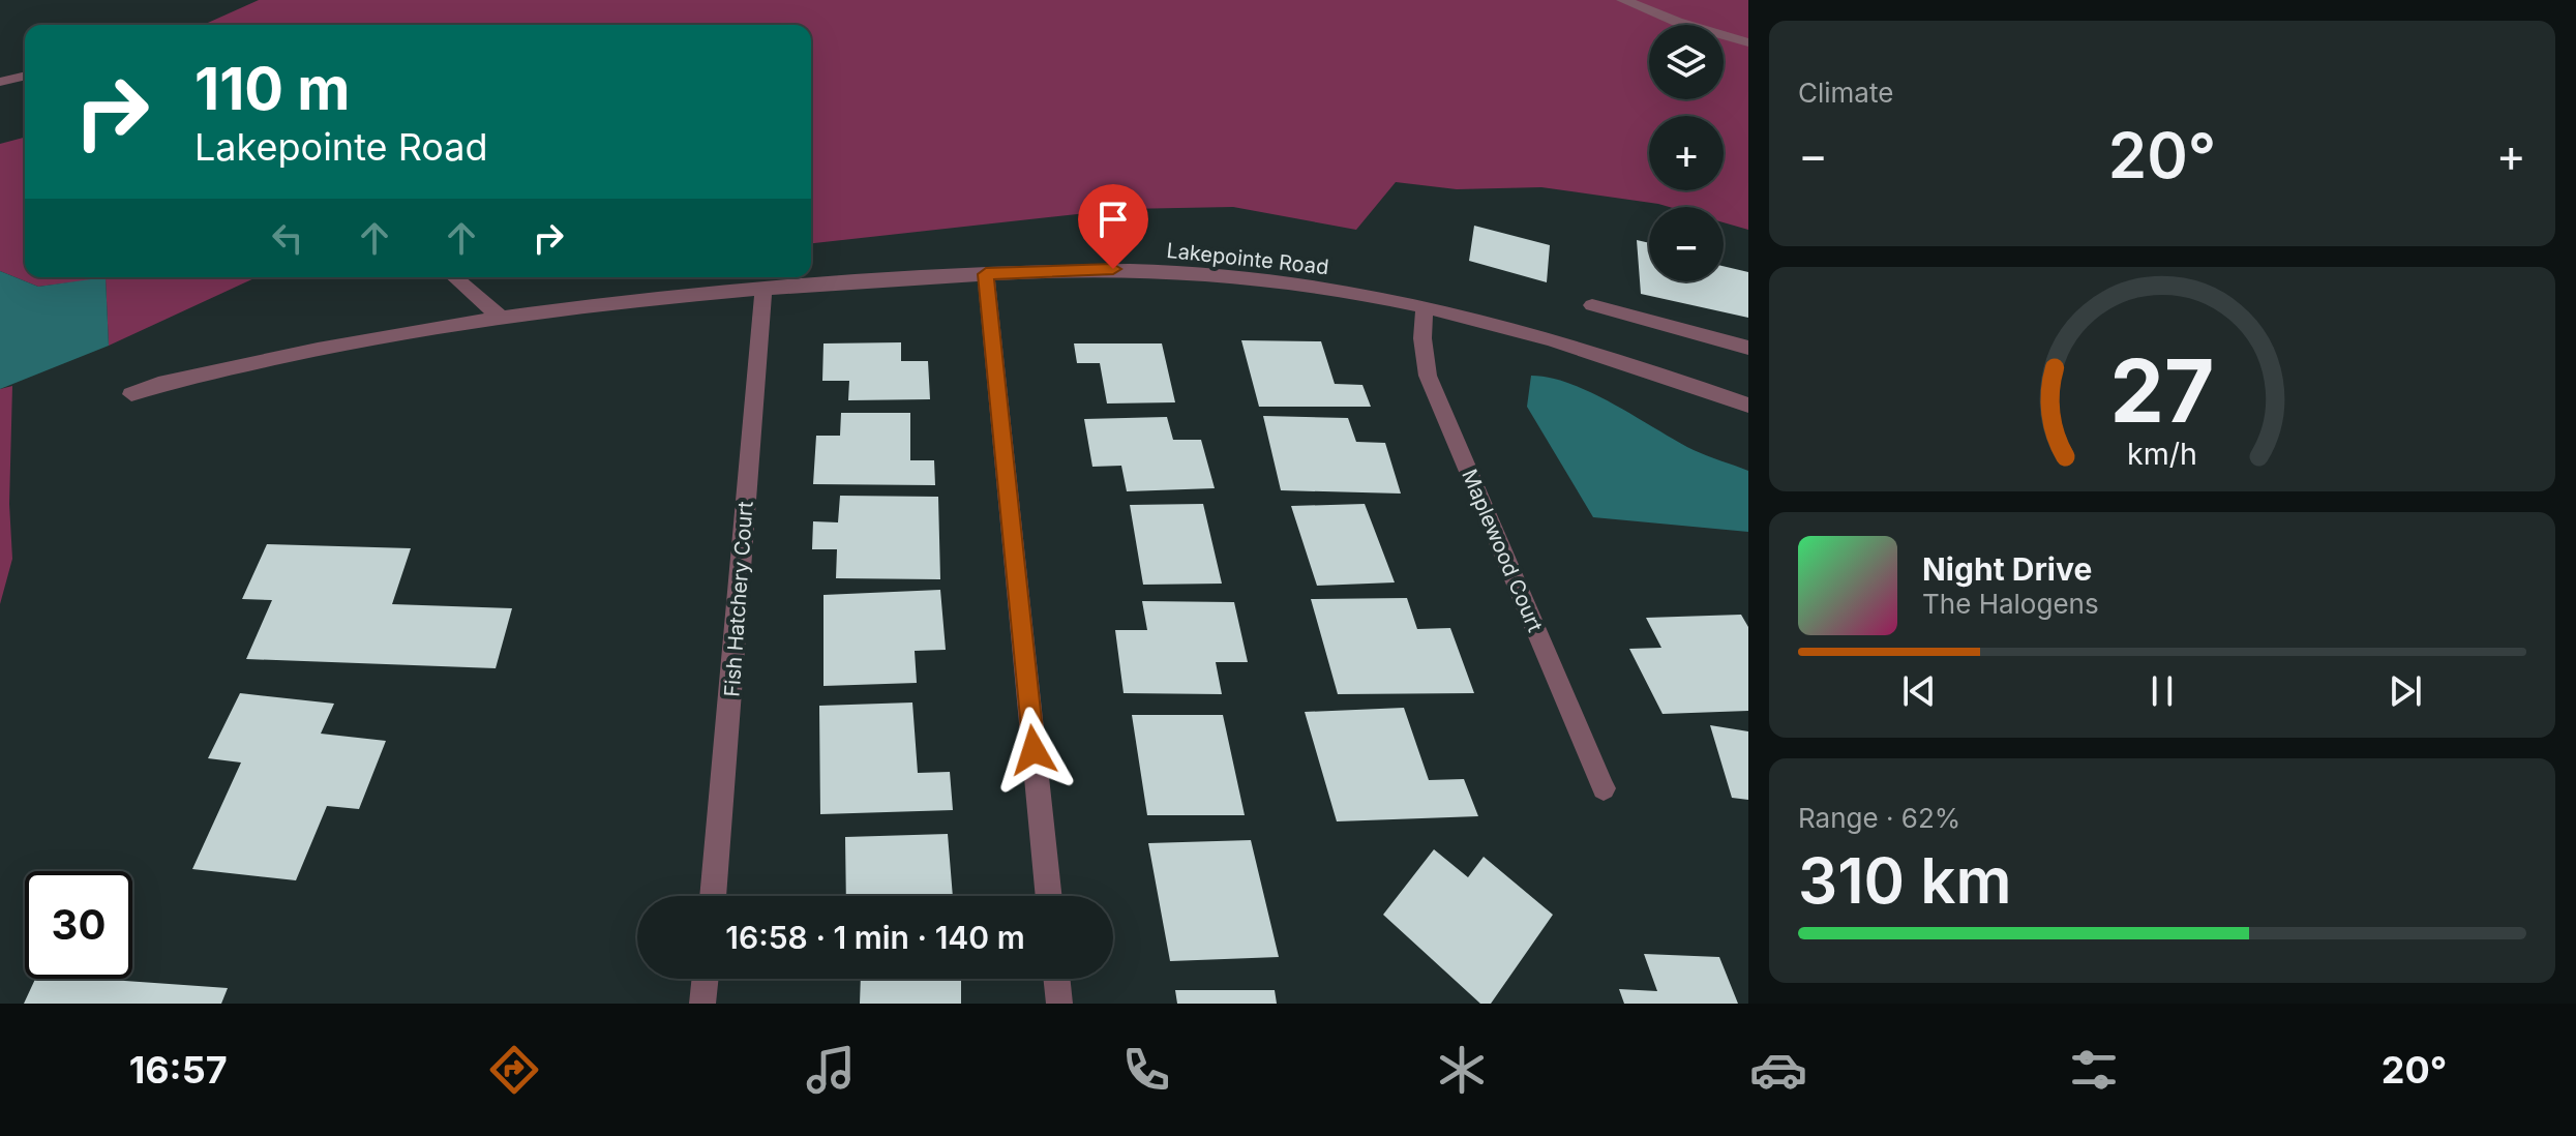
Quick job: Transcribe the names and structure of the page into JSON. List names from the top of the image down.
{
  "streets": {
    "street": ["Lakepointe Road", "Maplewood Court", "Fish Hatchery Court"]
  },
  "crossings": [
    ["Lakepointe Road", "Maplewood Court"],
    ["Lakepointe Road", "Fish Hatchery Court"]
  ],
  "page": {
    "tile": [
      "Climate",
      ["Range · 62%", "310 km"]
    ],
    "map_buttons": ["+", "−"],
    "turn": ["110 m", "Lakepointe Road"],
    "heat": ["−", "20°", "+"],
    "song": ["Night Drive", "The Halogens"],
    "limit": "30",
    "trip": "16:58 · 1 min · 140 m",
    "tabs": ["16:57", "20°"],
    "gauge": ["27", "km/h"]
  }
}
